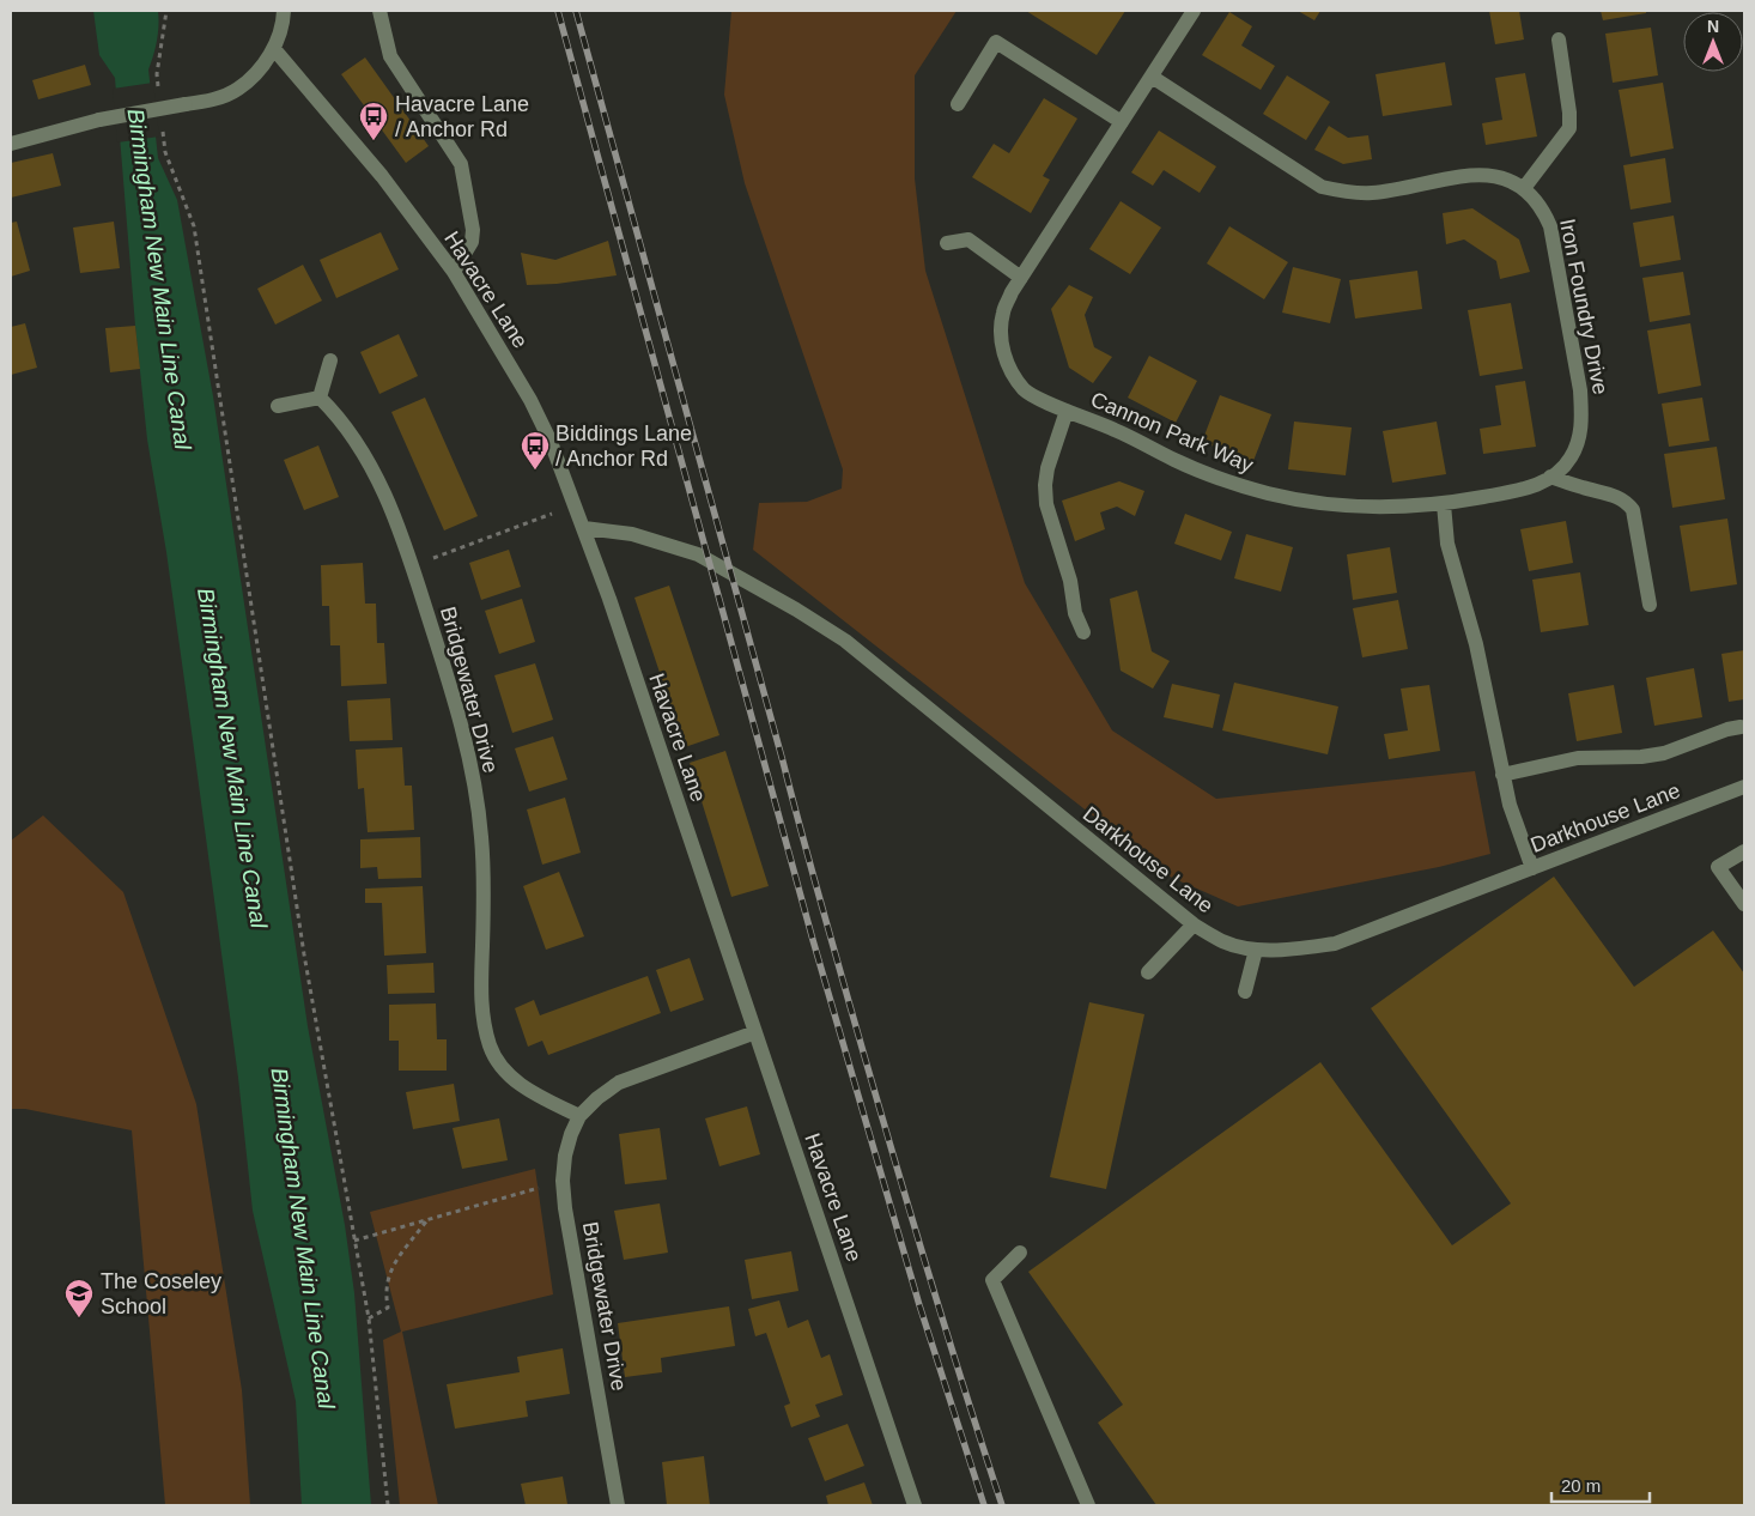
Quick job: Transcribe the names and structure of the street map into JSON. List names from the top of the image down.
{
  "streets": {
    "street": [
      "Havacre Lane",
      "Iron Foundry Drive",
      "Cannon Park Way",
      "Bridgewater Drive",
      "Darkhouse Lane"
    ]
  },
  "crossings": [
    ["Havacre Lane", "Bridgewater Drive"],
    ["Havacre Lane", "Darkhouse Lane"],
    ["Iron Foundry Drive", "Cannon Park Way"]
  ],
  "water": ["Birmingham New Main Line Canal"],
  "places": {
    "bus stop": ["Havacre Lane / Anchor Rd", "Biddings Lane / Anchor Rd"],
    "school or university": ["The Coseley School"]
  },
  "scale_bar": "20 m",
  "north": "top"
}
